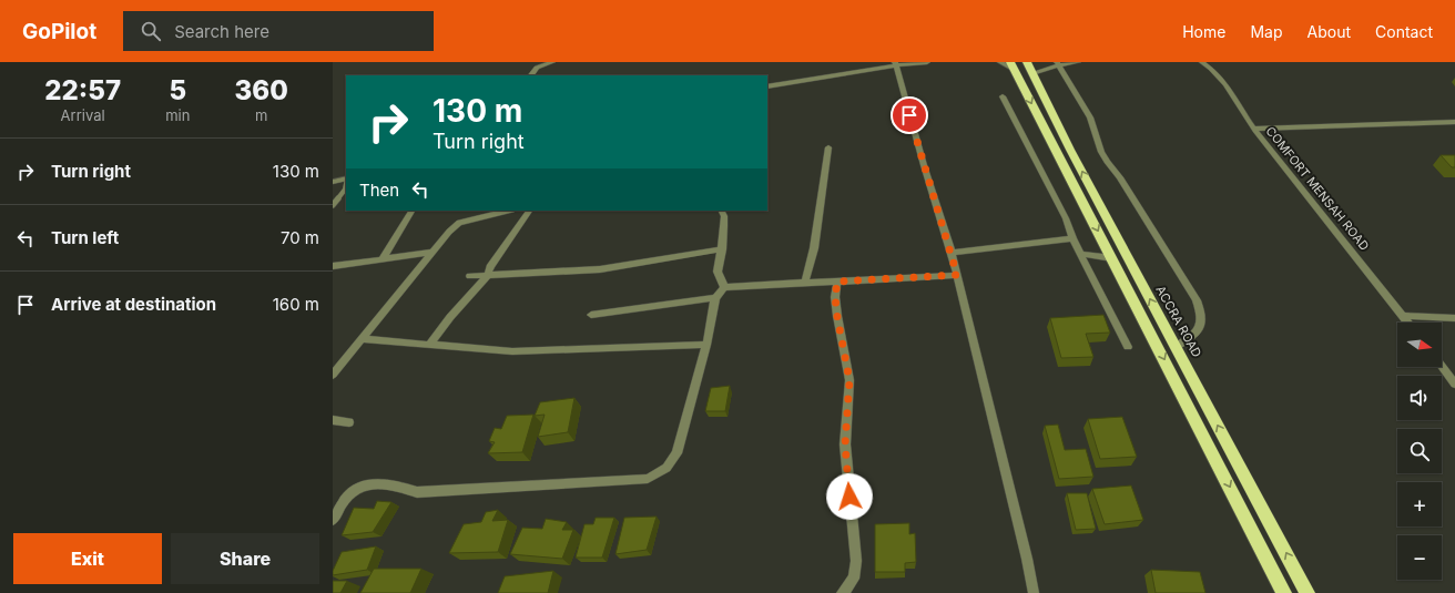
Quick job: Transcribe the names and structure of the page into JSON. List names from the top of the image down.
{
  "streets": {
    "highway": ["ACCRA ROAD"],
    "street": ["COMFORT MENSAH ROAD"]
  },
  "north": "right",
  "page": {
    "header": "GoPilot",
    "search": "Search here",
    "nav": [
      "Home",
      "Map",
      "About",
      "Contact"
    ],
    "eta": [
      "22:57",
      "Arrival",
      "5",
      "min",
      "360",
      "m"
    ],
    "turn": ["130 m", "Turn right"],
    "list": [
      {
        "name": "Turn right",
        "value": "130 m"
      },
      {
        "name": "Turn left",
        "value": "70 m"
      },
      {
        "name": "Arrive at destination",
        "value": "160 m"
      }
    ],
    "then": "Then",
    "map_buttons": ["+", "−"],
    "buttons": ["Exit", "Share"]
  }
}
